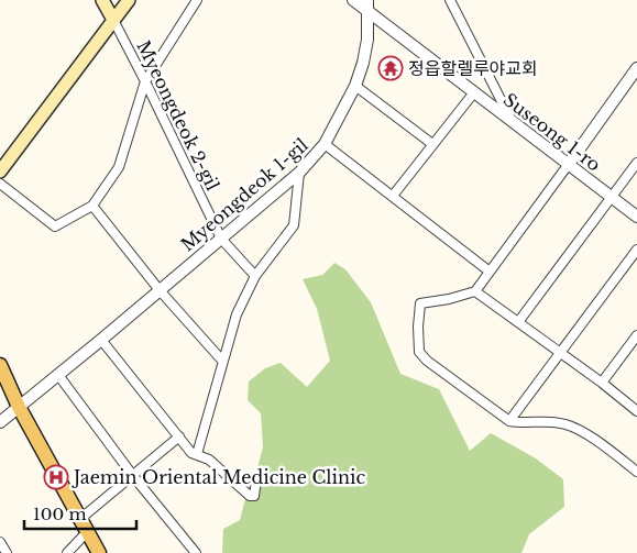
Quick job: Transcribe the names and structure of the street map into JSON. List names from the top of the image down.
{
  "streets": {
    "street": ["Myeongdeok 2-gil", "Suseong 1-ro", "Myeongdeok 1-gil"]
  },
  "crossings": [
    ["Myeongdeok 2-gil", "Myeongdeok 1-gil"],
    ["Suseong 1-ro", "Myeongdeok 1-gil"]
  ],
  "places": {
    "temple": ["정읍할렐루야교회"],
    "hospital": ["Jaemin Oriental Medicine Clinic"]
  },
  "scale_bar": "100 m"
}
